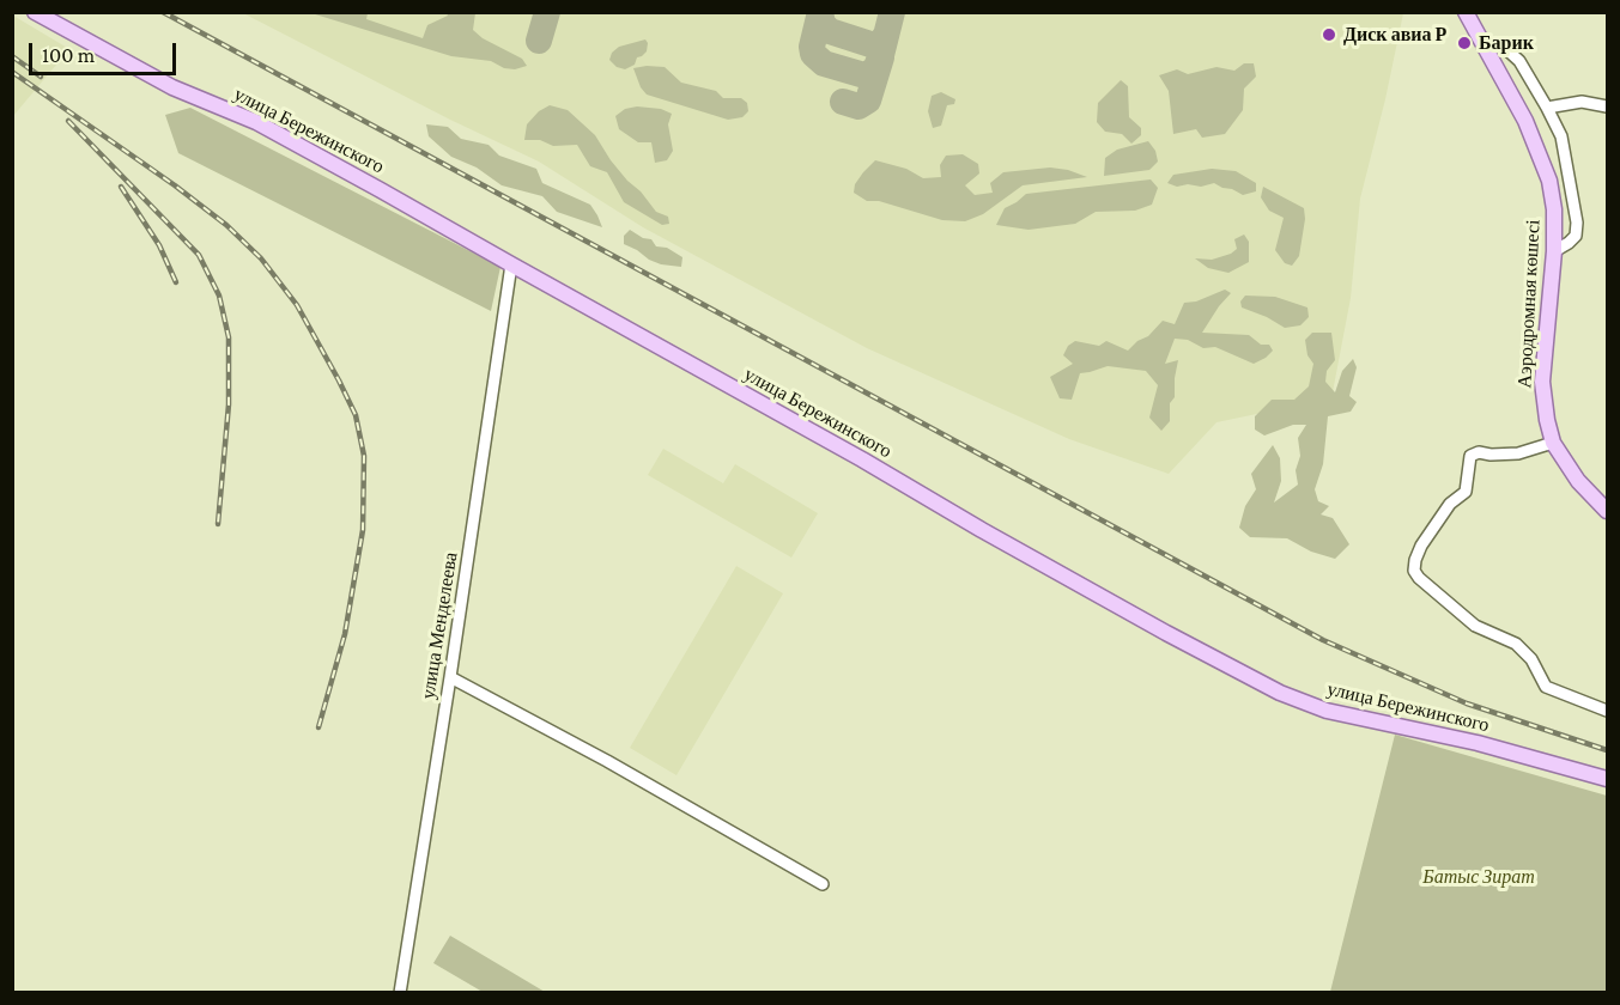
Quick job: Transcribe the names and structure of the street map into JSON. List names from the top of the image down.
{
  "streets": {
    "main road": ["улица Бережинского", "Аэродромная көшесі"],
    "street": ["улица Менделеева"]
  },
  "crossings": [
    ["улица Бережинского", "улица Менделеева"]
  ],
  "parks": ["Батыс Зират"],
  "places": ["Диск авиа Р", "Барик"],
  "scale_bar": "100 m"
}
